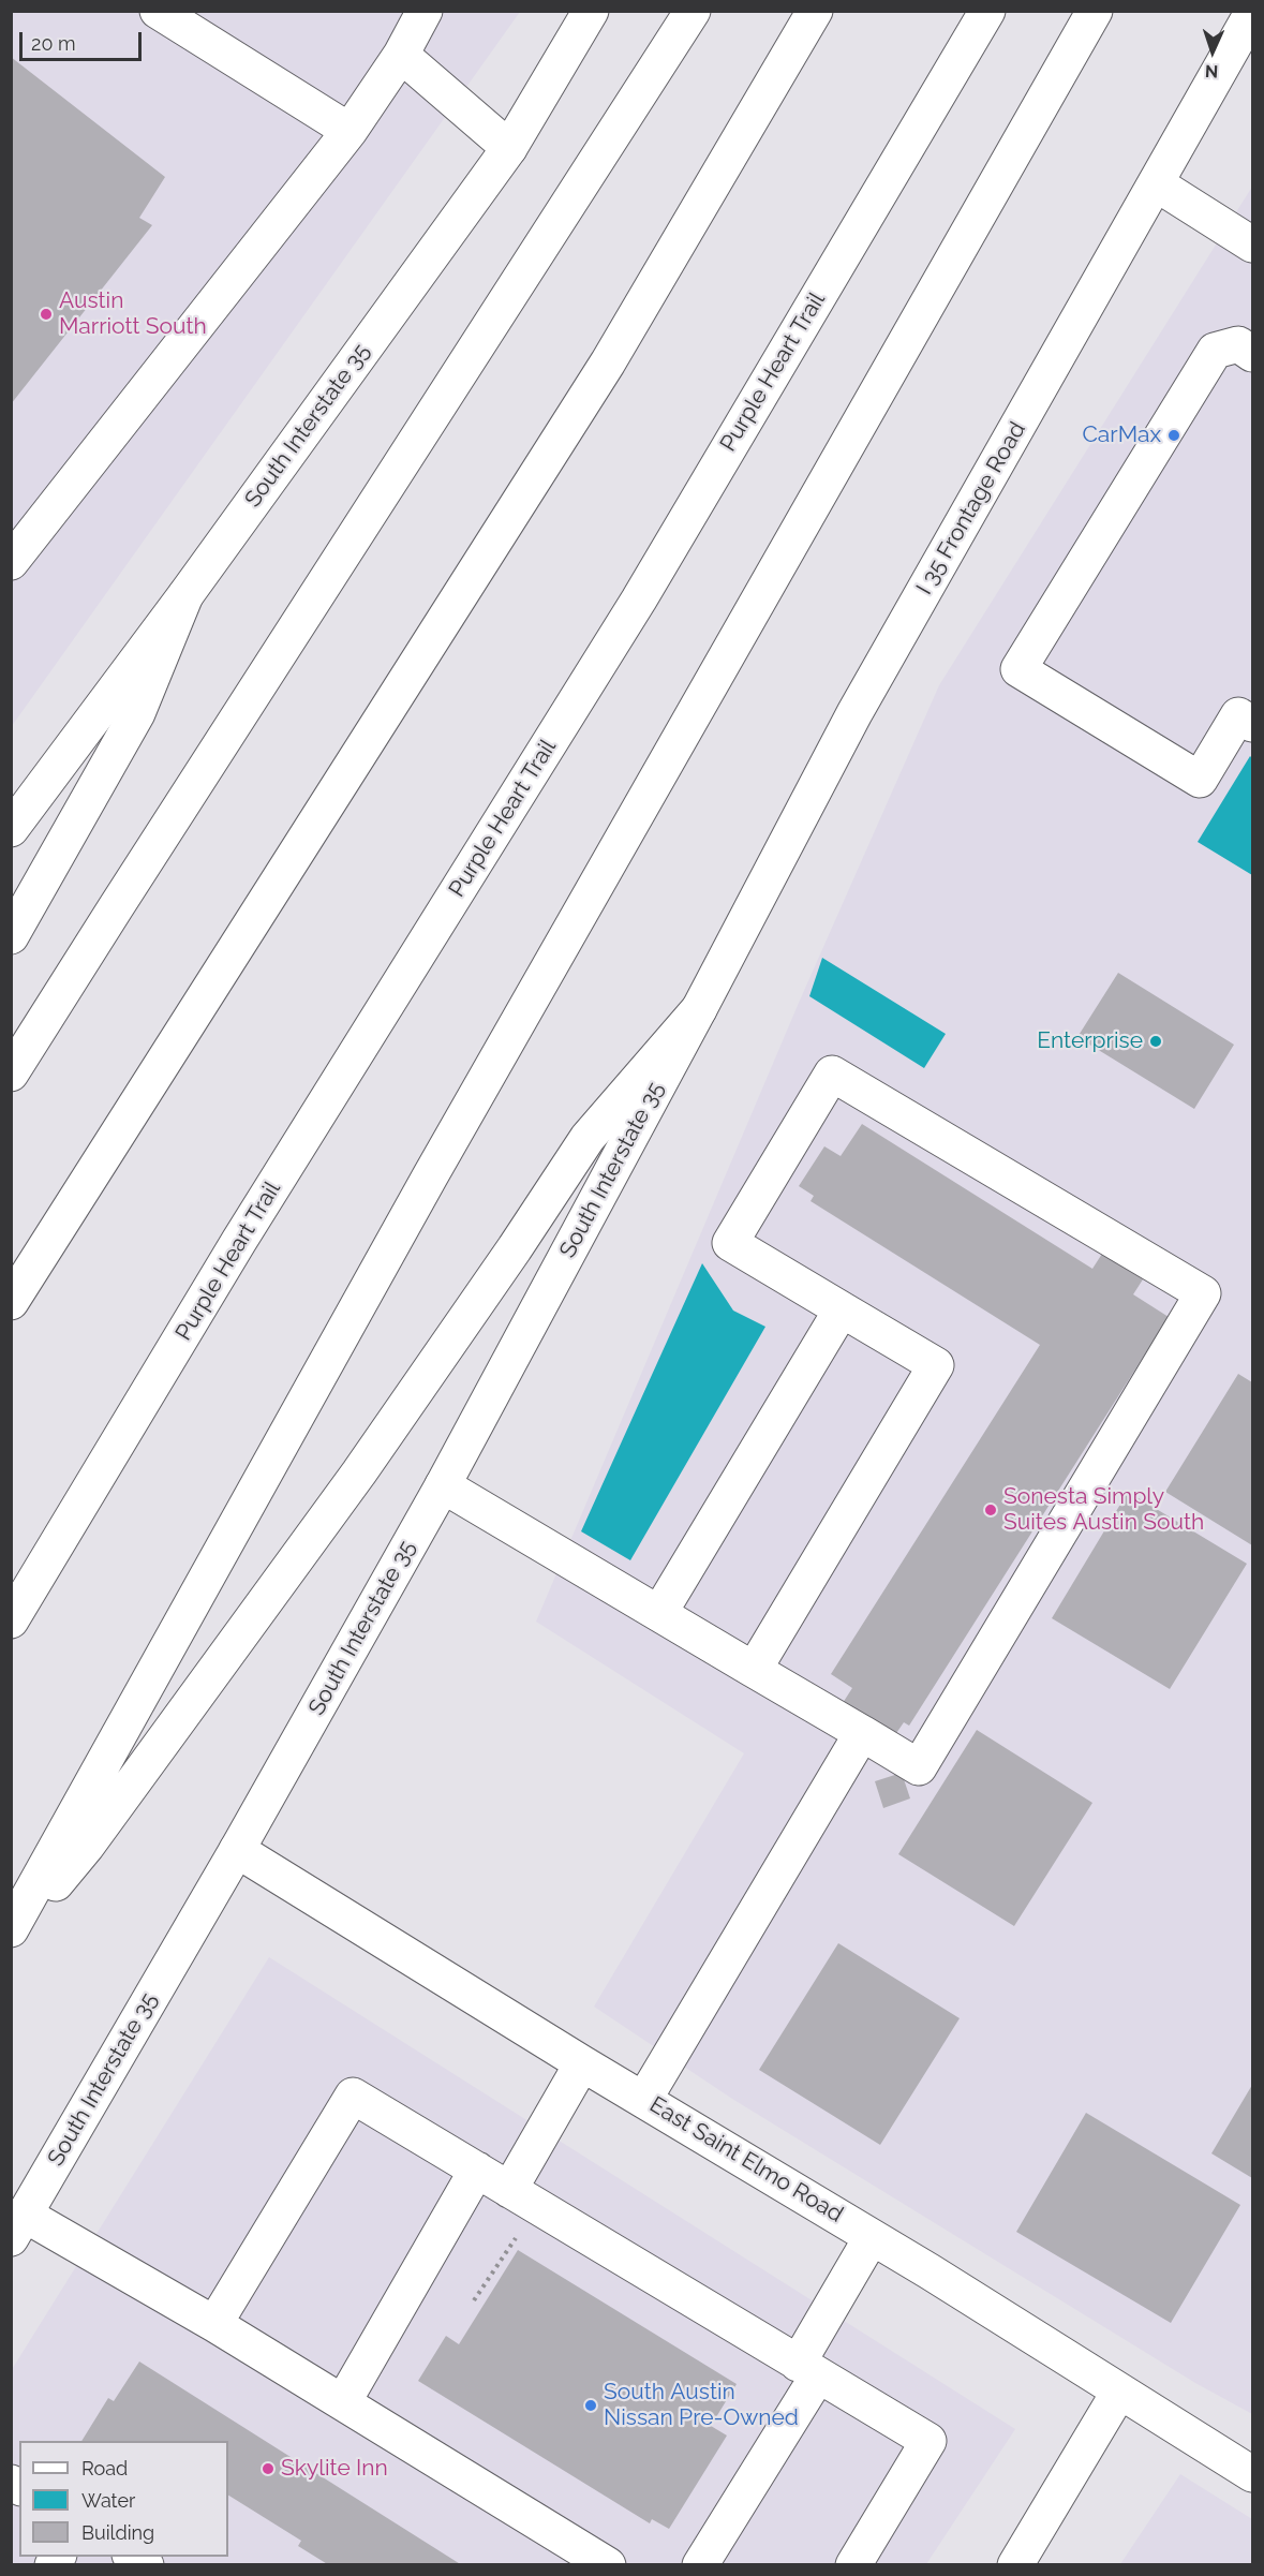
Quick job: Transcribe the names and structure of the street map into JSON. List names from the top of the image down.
{
  "streets": {
    "main road": [
      "Purple Heart Trail",
      "South Interstate 35",
      "I 35 Frontage Road",
      "East Saint Elmo Road"
    ]
  },
  "crossings": [
    ["South Interstate 35", "I 35 Frontage Road"],
    ["South Interstate 35", "East Saint Elmo Road"]
  ],
  "places": [
    "Austin Marriott South",
    "CarMax",
    "Enterprise",
    "Sonesta Simply Suites Austin South",
    "South Austin Nissan Pre-Owned",
    "Skylite Inn"
  ],
  "legend": ["Road", "Water", "Building"],
  "scale_bar": "20 m",
  "north": "bottom"
}
